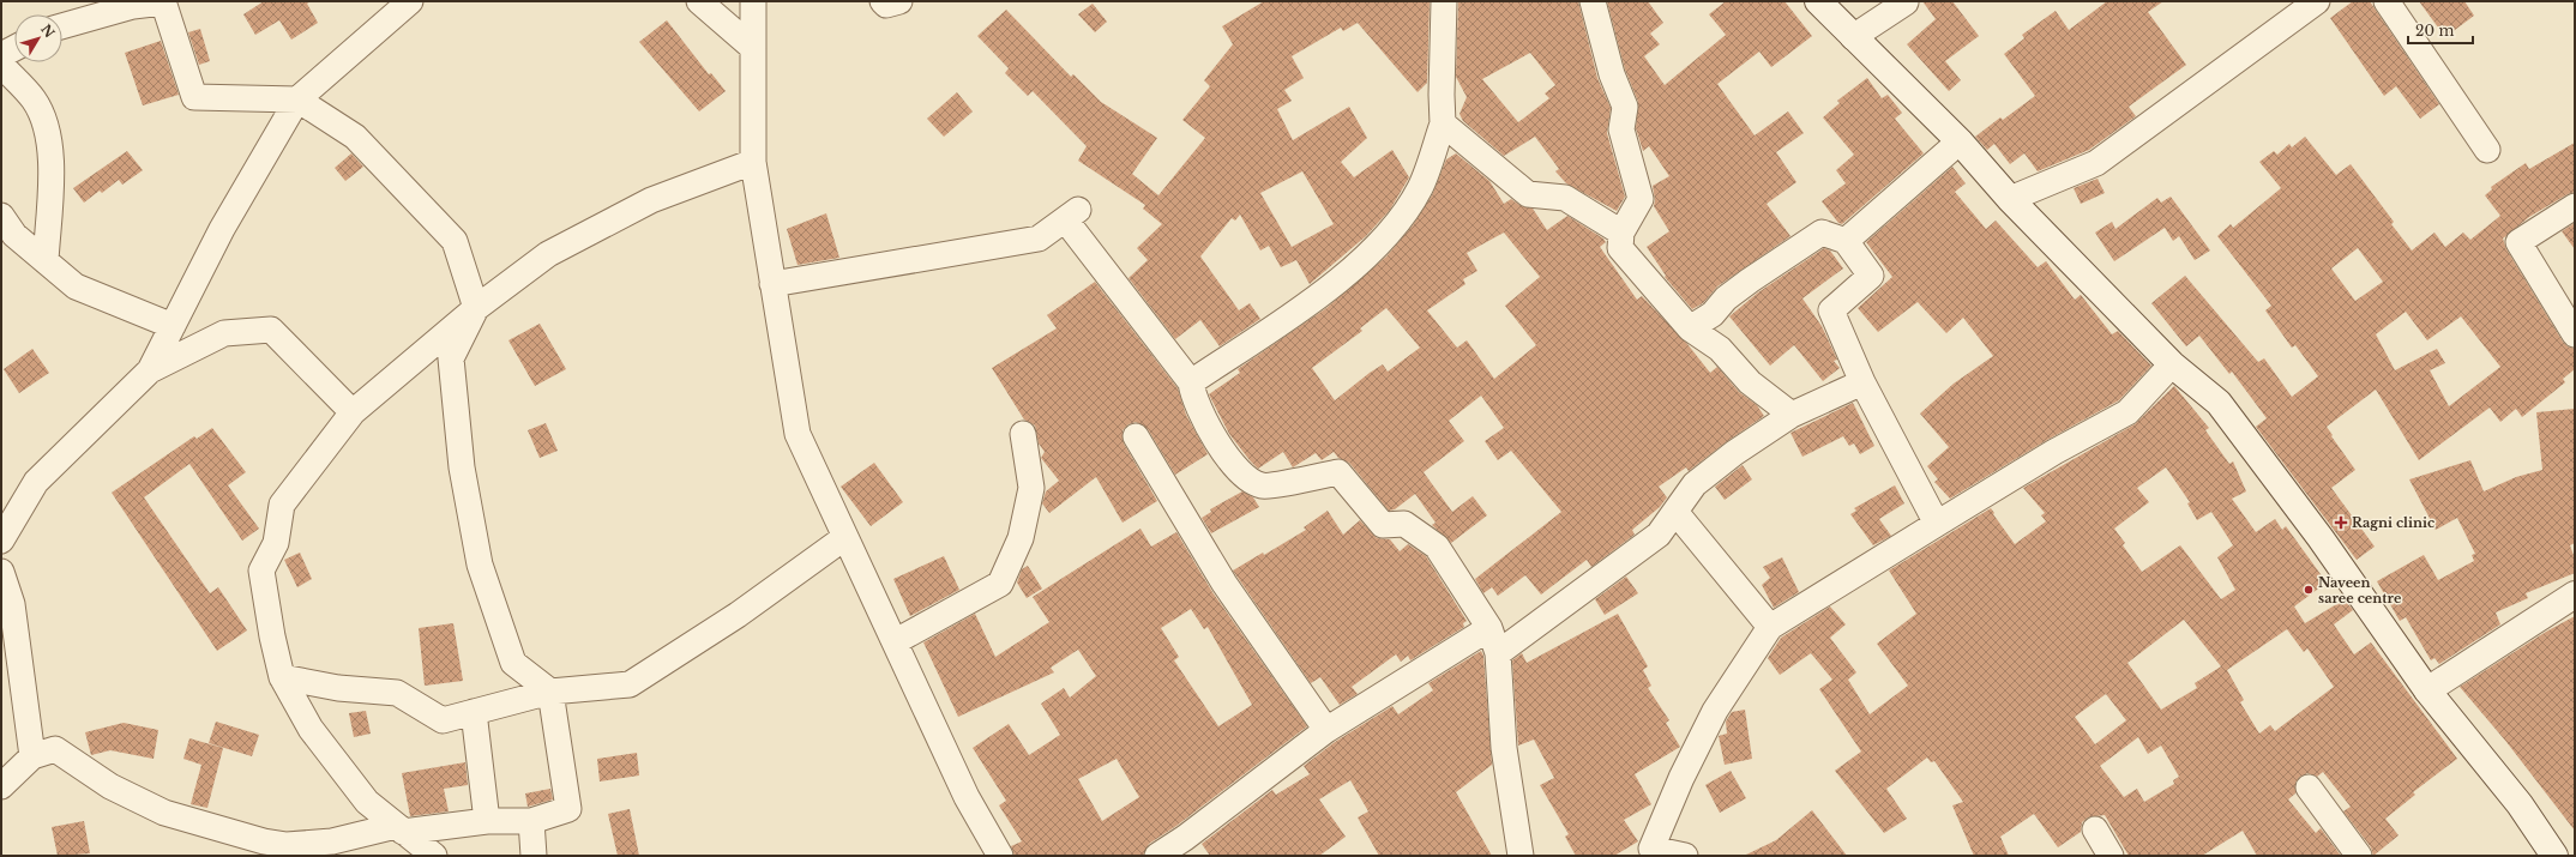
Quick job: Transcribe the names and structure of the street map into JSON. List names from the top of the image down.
{
  "places": {
    "health": ["Ragni clinic"],
    "other": ["Naveen saree centre"]
  },
  "scale_bar": "20 m",
  "north": "top right"
}
